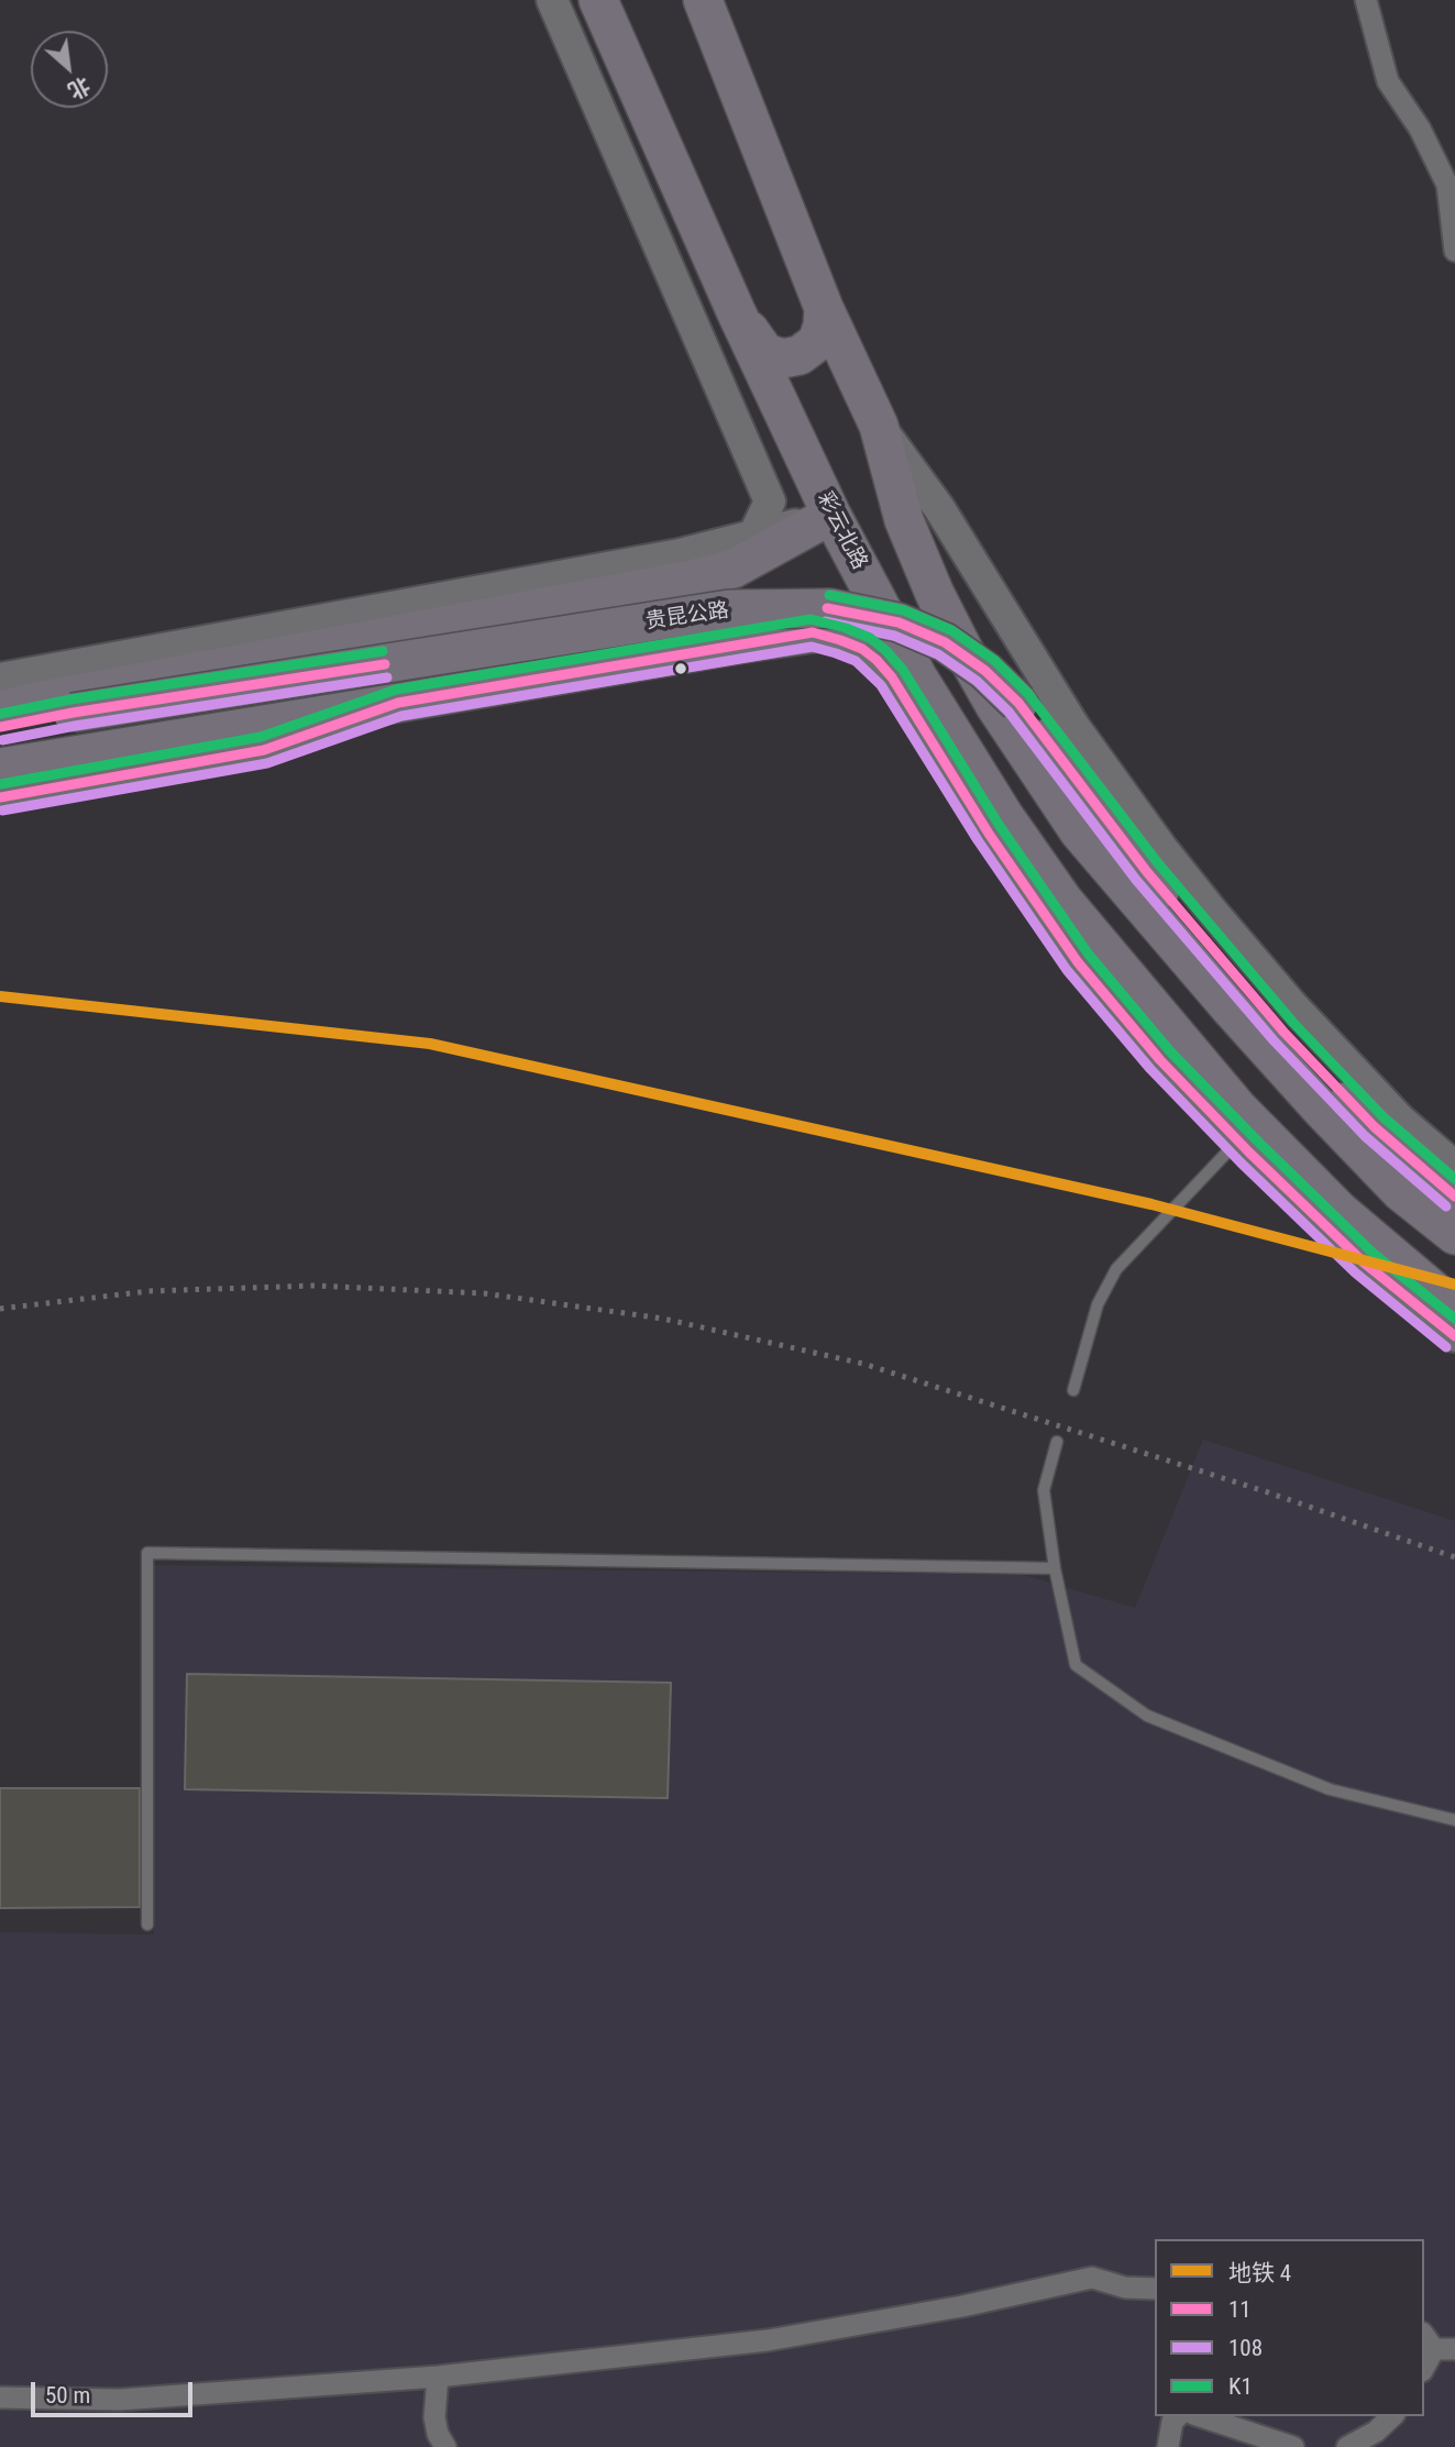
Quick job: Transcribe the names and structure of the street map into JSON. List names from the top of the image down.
{
  "streets": {
    "highway": ["彩云北路", "贵昆公路"]
  },
  "crossings": [
    ["彩云北路", "贵昆公路"]
  ],
  "lines": [
    "transit line K1",
    "transit line 11",
    "transit line 108",
    "metro line 4"
  ],
  "legend": [
    "地铁 4",
    "11",
    "108",
    "K1"
  ],
  "scale_bar": "50 m",
  "north": "bottom right"
}
